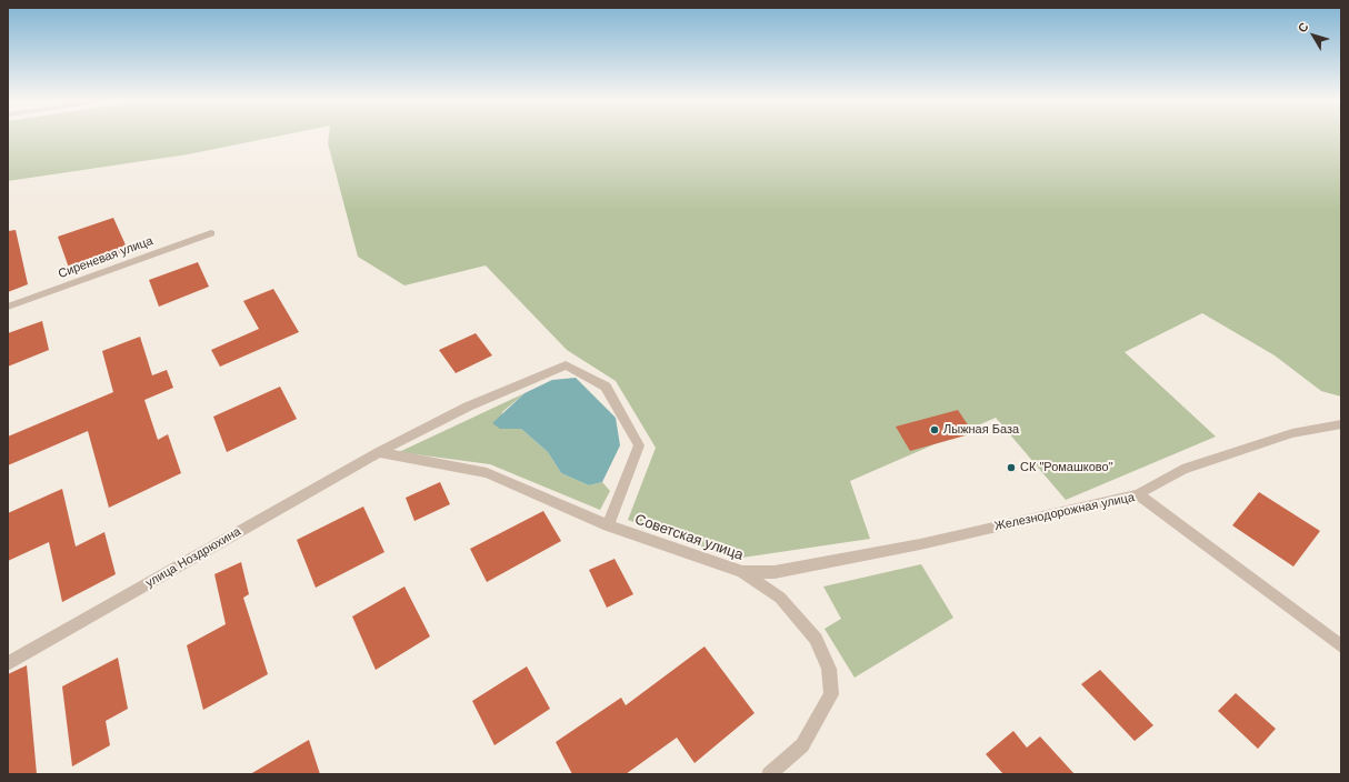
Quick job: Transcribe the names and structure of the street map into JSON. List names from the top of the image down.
{
  "streets": {
    "street": [
      "Сиреневая улица",
      "Железнодорожная улица",
      "Советская улица",
      "улица Ноздрюхина"
    ]
  },
  "crossings": [
    ["Железнодорожная улица", "Советская улица"],
    ["Советская улица", "улица Ноздрюхина"]
  ],
  "places": ["Лыжная База", "СК \"Ромашково\""],
  "north": "top left"
}
